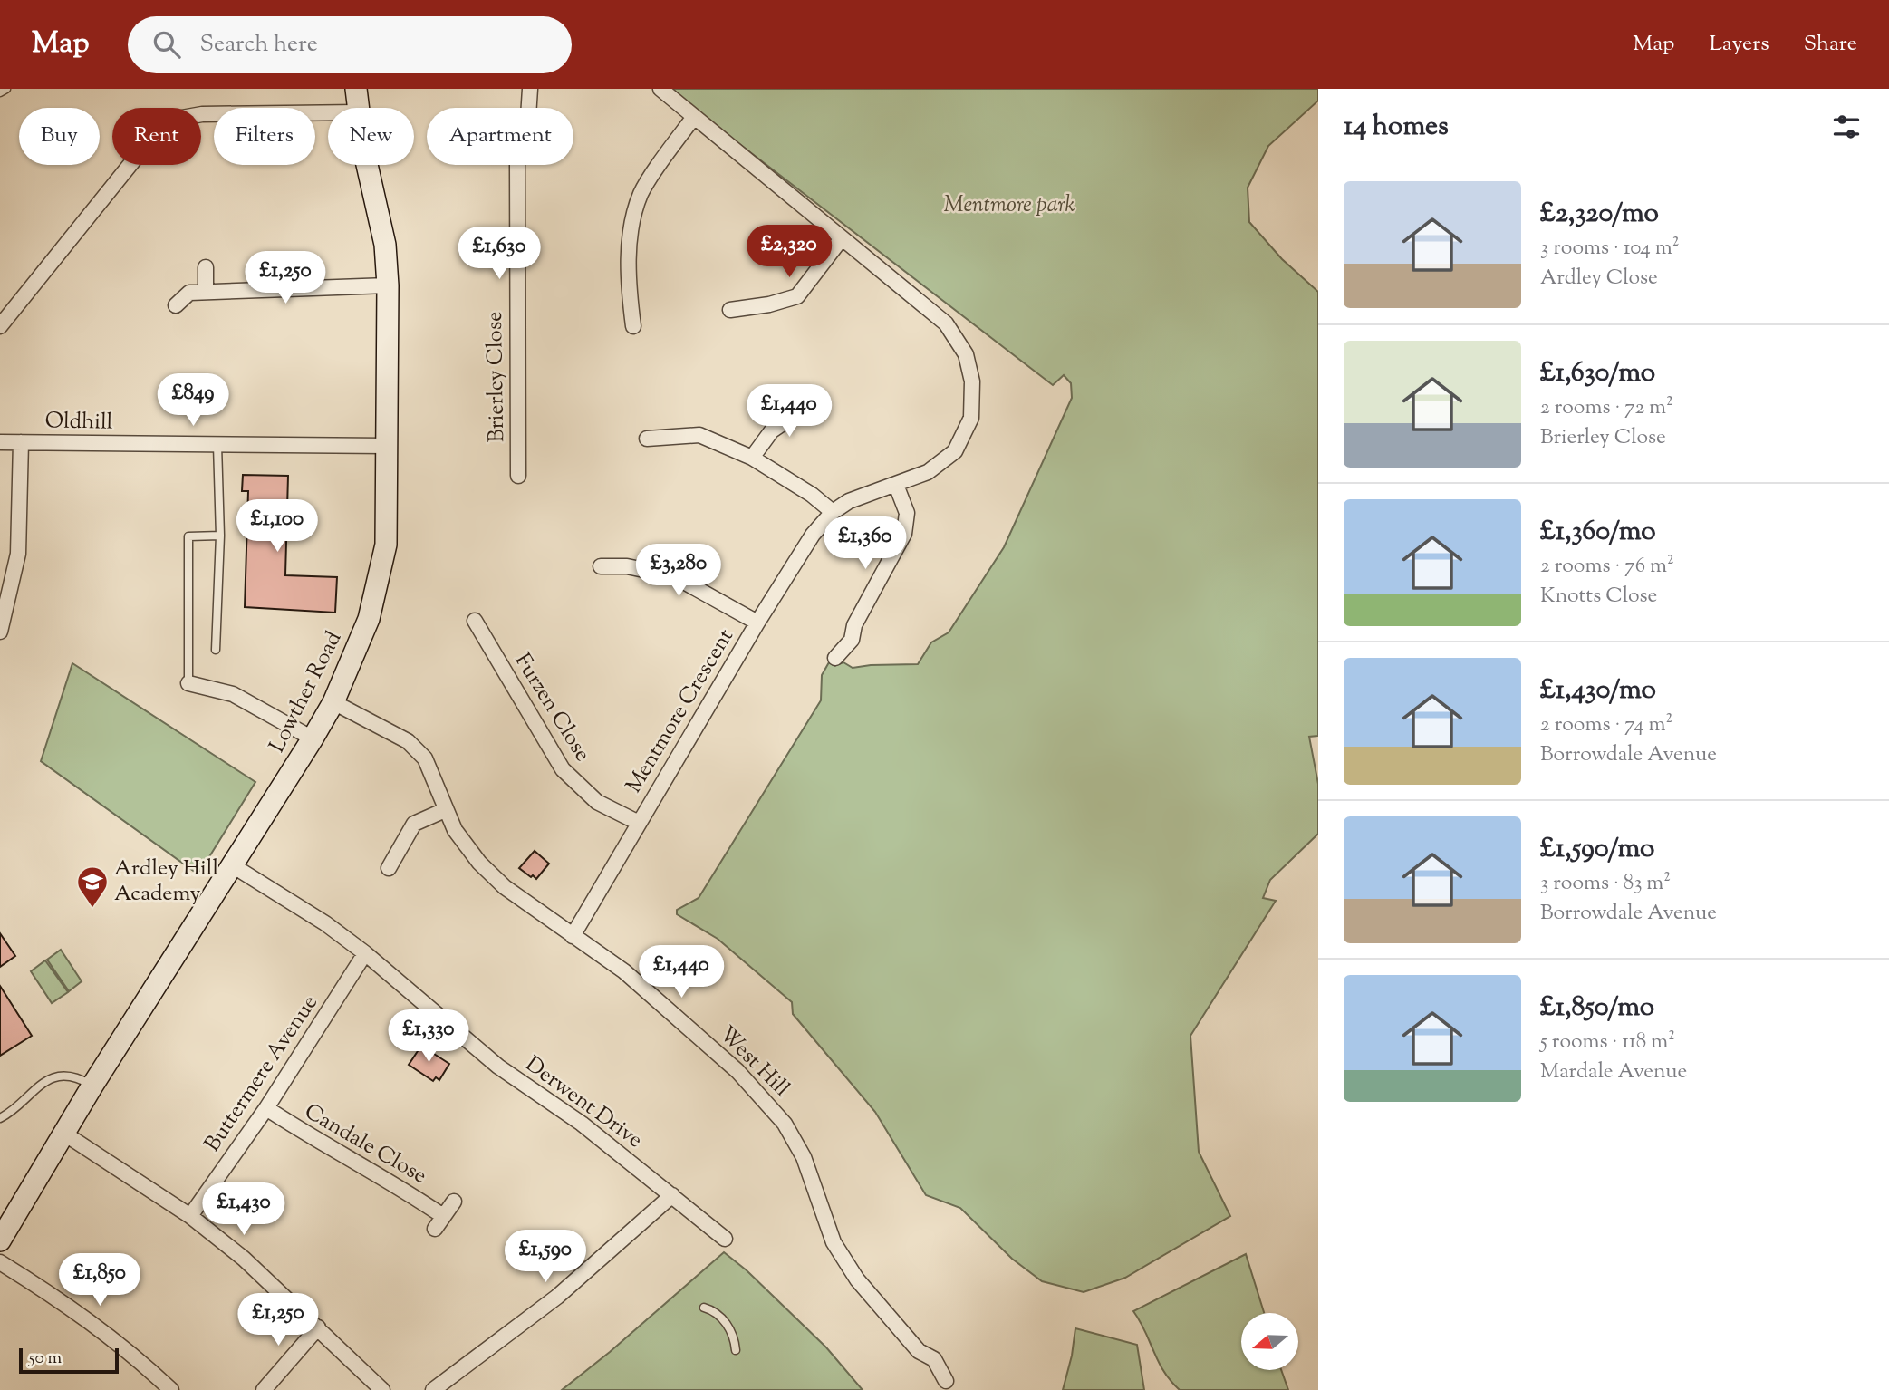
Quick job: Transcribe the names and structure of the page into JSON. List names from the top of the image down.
{
  "streets": {
    "street": [
      "Brierley Close",
      "Oldhill",
      "Lowther Road",
      "Furzen Close",
      "Mentmore Crescent",
      "West Hill",
      "Buttermere Avenue",
      "Derwent Drive",
      "Candale Close"
    ]
  },
  "crossings": [
    ["Oldhill", "Lowther Road"],
    ["Lowther Road", "West Hill"],
    ["Lowther Road", "Derwent Drive"],
    ["Furzen Close", "Mentmore Crescent"],
    ["Mentmore Crescent", "West Hill"],
    ["Buttermere Avenue", "Derwent Drive"],
    ["Buttermere Avenue", "Candale Close"]
  ],
  "parks": ["Mentmore park"],
  "places": {
    "school or university": ["Ardley Hill Academy"]
  },
  "scale_bar": "50 m",
  "north": "left",
  "page": {
    "header": "Map",
    "search": "Search here",
    "nav": ["Map", "Layers", "Share"],
    "heading": "14 homes",
    "chip": [
      "Buy",
      "Rent",
      "Filters",
      "New",
      "Apartment"
    ],
    "list": [
      {
        "name": "£2,320/mo",
        "note": "3 rooms · 104 m² · Ardley Close"
      },
      {
        "name": "£1,630/mo",
        "note": "2 rooms · 72 m² · Brierley Close"
      },
      {
        "name": "£1,360/mo",
        "note": "2 rooms · 76 m² · Knotts Close"
      },
      {
        "name": "£1,430/mo",
        "note": "2 rooms · 74 m² · Borrowdale Avenue"
      },
      {
        "name": "£1,590/mo",
        "note": "3 rooms · 83 m² · Borrowdale Avenue"
      },
      {
        "name": "£1,850/mo",
        "note": "5 rooms · 118 m² · Mardale Avenue"
      }
    ],
    "price": [
      "£2,320",
      "£1,630",
      "£1,250",
      "£849",
      "£1,440",
      "£1,100",
      "£1,360",
      "£3,280",
      "£1,440",
      "£1,330",
      "£1,430",
      "£1,590",
      "£1,850",
      "£1,250"
    ],
    "scale": "50 m"
  }
}
